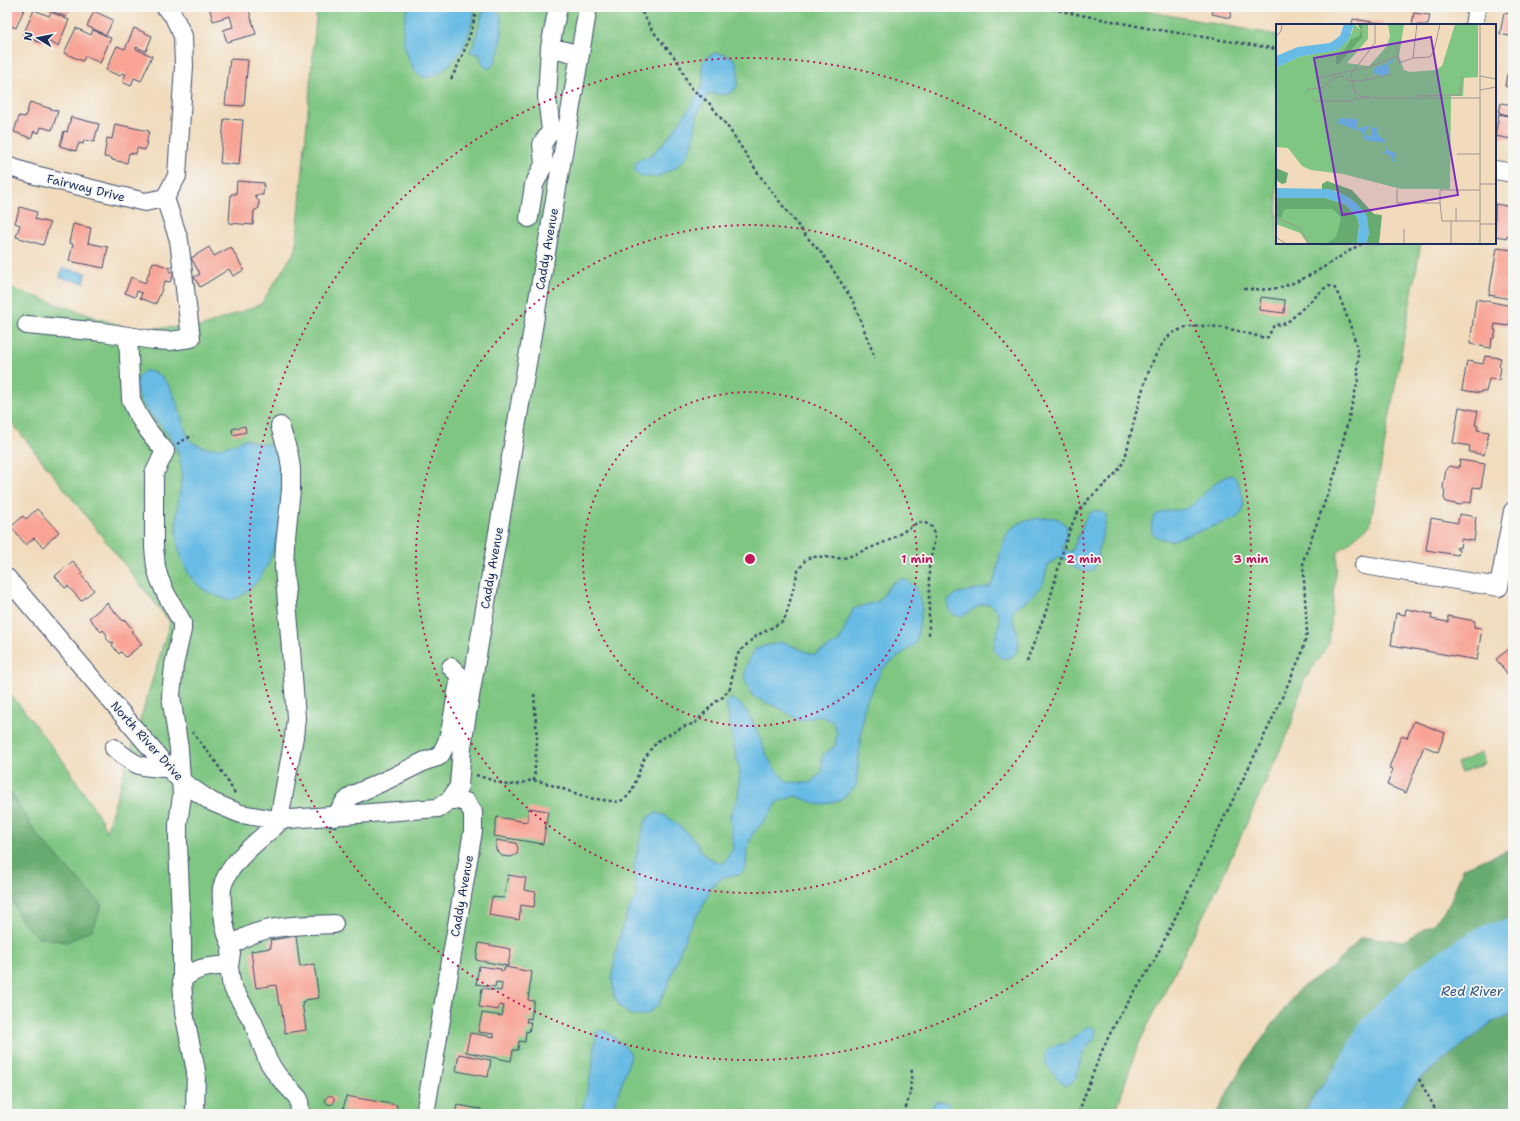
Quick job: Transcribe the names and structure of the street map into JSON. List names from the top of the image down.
{
  "streets": {
    "street": ["Fairway Drive", "Caddy Avenue", "North River Drive"]
  },
  "crossings": [
    ["Caddy Avenue", "North River Drive"]
  ],
  "water": ["Red River"],
  "north": "left",
  "rings": ["1 min", "2 min", "3 min"]
}
